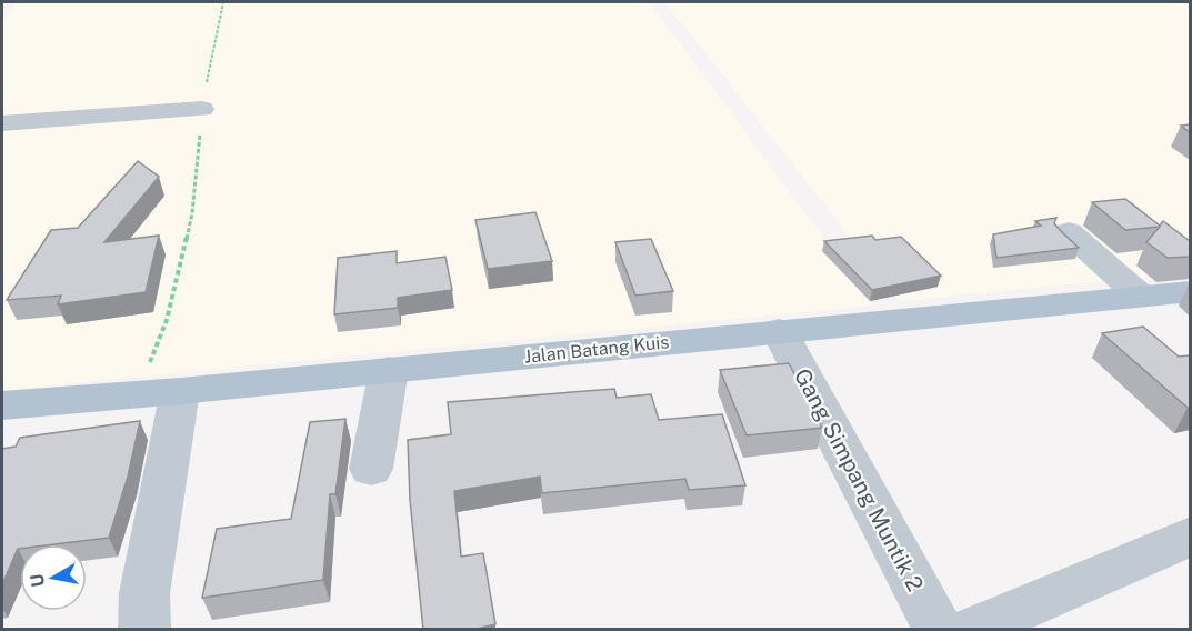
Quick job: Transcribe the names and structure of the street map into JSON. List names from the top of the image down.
{
  "streets": {
    "main road": ["Jalan Batang Kuis"],
    "street": ["Gang Simpang Muntik 2"]
  },
  "crossings": [
    ["Jalan Batang Kuis", "Gang Simpang Muntik 2"]
  ],
  "north": "left"
}
